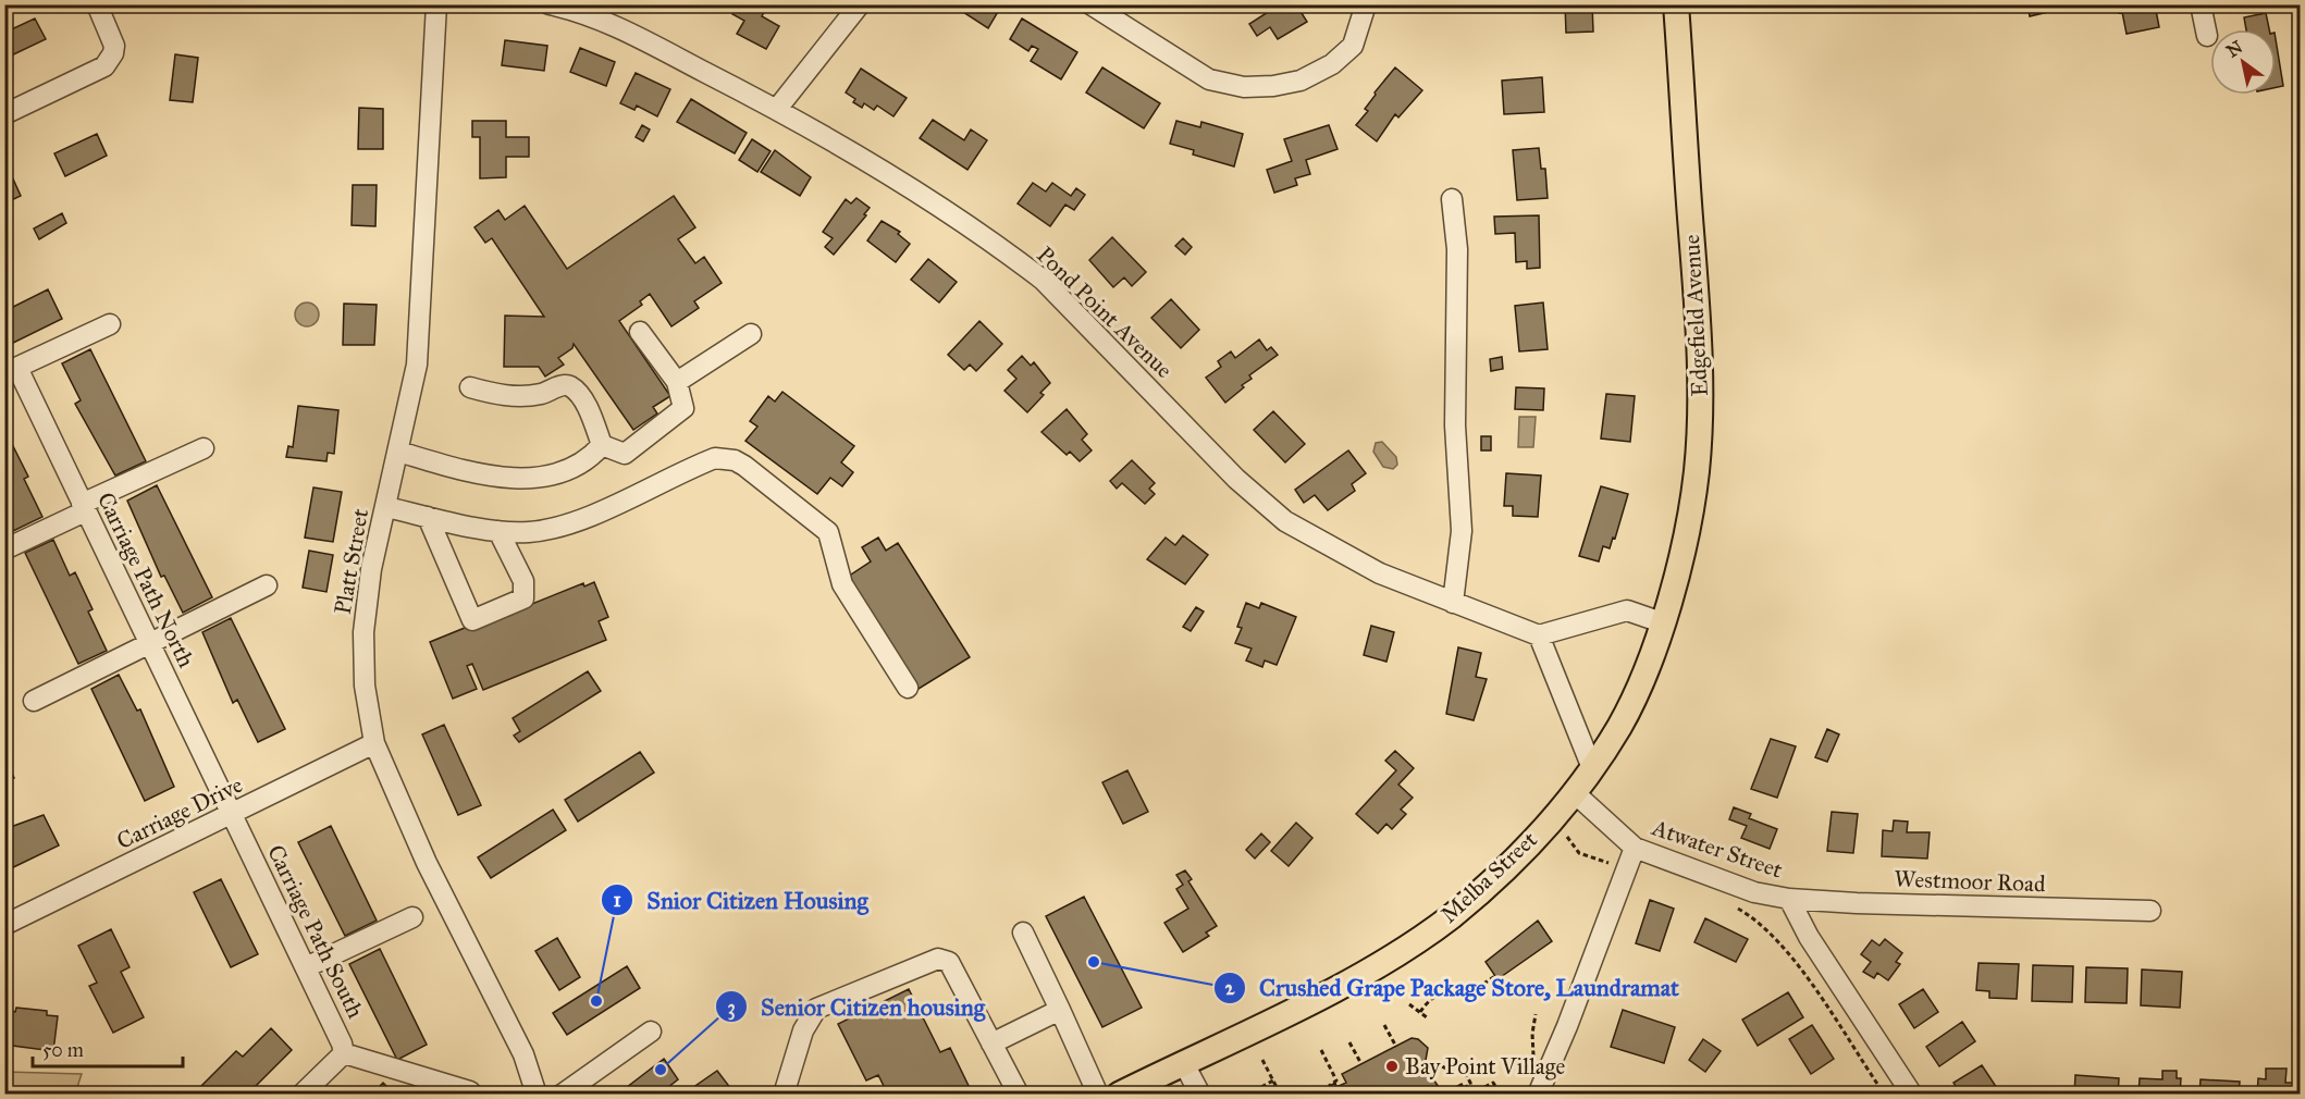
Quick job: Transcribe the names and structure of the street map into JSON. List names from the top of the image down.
{
  "streets": {
    "main road": ["Edgefield Avenue", "Melba Street"],
    "street": [
      "Pond Point Avenue",
      "Platt Street",
      "Carriage Path North",
      "Carriage Drive",
      "Atwater Street",
      "Westmoor Road",
      "Carriage Path South"
    ]
  },
  "crossings": [
    ["Edgefield Avenue", "Melba Street"],
    ["Platt Street", "Carriage Drive"],
    ["Carriage Path North", "Carriage Drive"],
    ["Carriage Path North", "Carriage Path South"],
    ["Carriage Drive", "Carriage Path South"],
    ["Atwater Street", "Melba Street"],
    ["Atwater Street", "Westmoor Road"]
  ],
  "places": [
    "Crushed Grape Package Store, Laundramat",
    "Snior Citizen Housing",
    "Bay Point Village",
    "Senior Citizen housing"
  ],
  "scale_bar": "50 m",
  "north": "top left"
}
